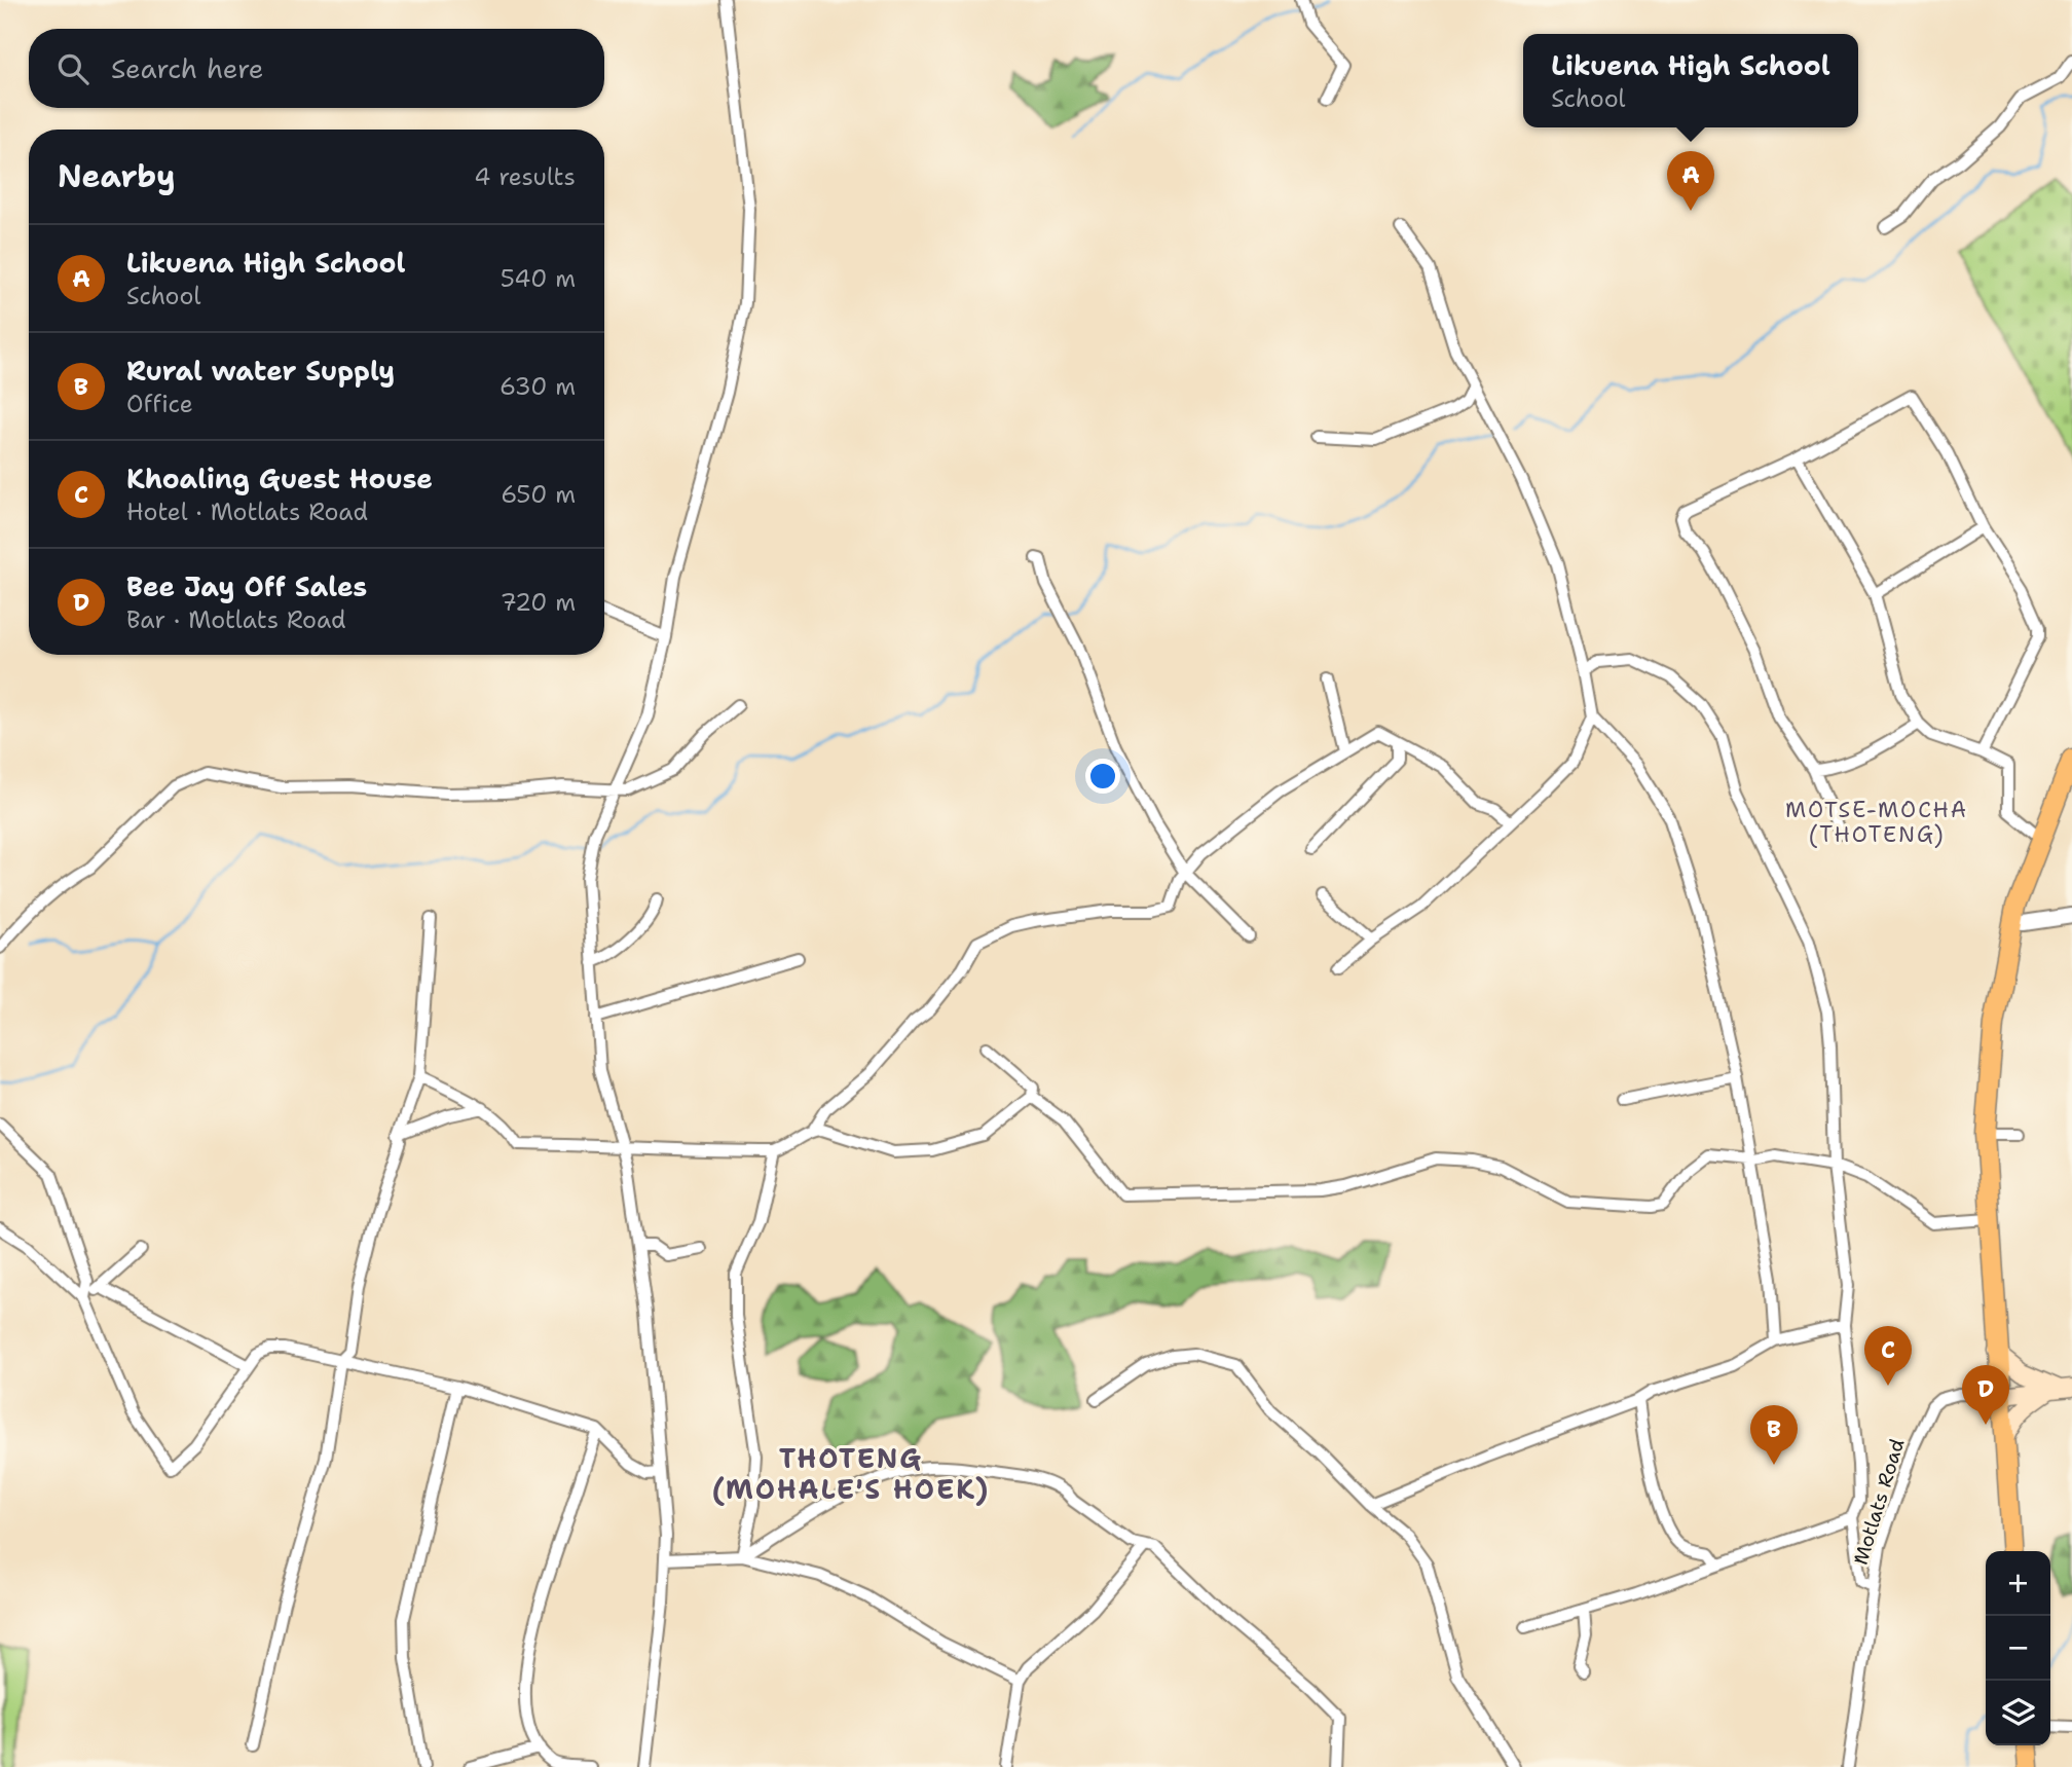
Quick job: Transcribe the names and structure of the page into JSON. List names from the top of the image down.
{
  "streets": {
    "street": ["Motlats Road"]
  },
  "districts": ["MOTSE-MOCHA (THOTENG)", "THOTENG (MOHALE'S HOEK)"],
  "page": {
    "search": "Search here",
    "popup": ["Likuena High School", "School"],
    "heading": ["Nearby", "4 results"],
    "pins": [
      "A",
      "C",
      "D",
      "B"
    ],
    "list": [
      {
        "mark": "A",
        "name": "Likuena High School",
        "note": "School",
        "value": "540 m"
      },
      {
        "mark": "B",
        "name": "Rural water Supply",
        "note": "Office",
        "value": "630 m"
      },
      {
        "mark": "C",
        "name": "Khoaling Guest House",
        "note": "Hotel · Motlats Road",
        "value": "650 m"
      },
      {
        "mark": "D",
        "name": "Bee Jay Off Sales",
        "note": "Bar · Motlats Road",
        "value": "720 m"
      }
    ],
    "map_buttons": ["+", "−"]
  }
}
